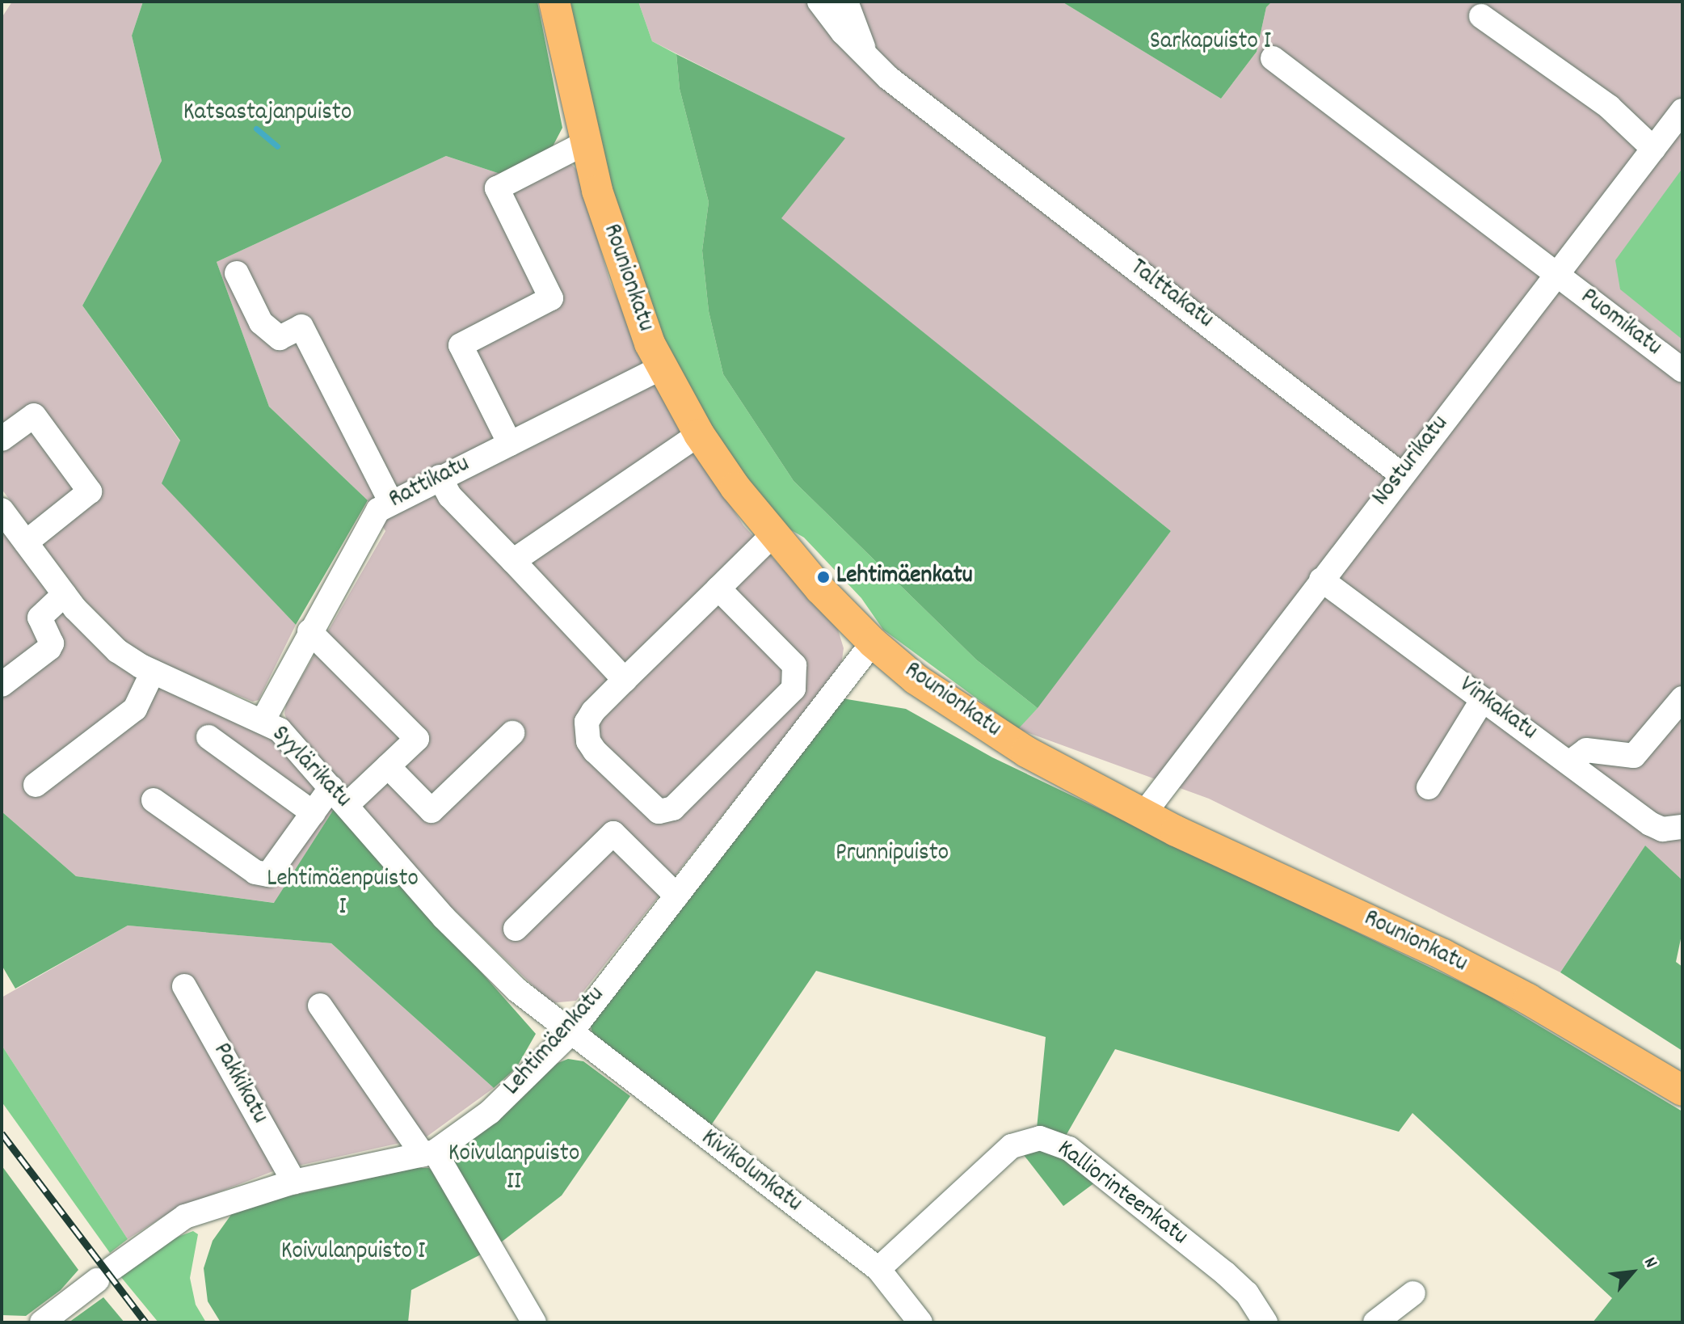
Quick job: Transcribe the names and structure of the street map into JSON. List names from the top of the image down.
{
  "streets": {
    "main road": ["Rounionkatu"],
    "street": [
      "Talttakatu",
      "Puomikatu",
      "Nosturikatu",
      "Rattikatu",
      "Vinkakatu",
      "Syylärikatu",
      "Lehtimäenkatu",
      "Pakkikatu",
      "Kivikolunkatu",
      "Kalliorinteenkatu"
    ]
  },
  "crossings": [
    ["Rounionkatu", "Nosturikatu"],
    ["Rounionkatu", "Rattikatu"],
    ["Rounionkatu", "Lehtimäenkatu"],
    ["Talttakatu", "Nosturikatu"],
    ["Puomikatu", "Nosturikatu"],
    ["Nosturikatu", "Vinkakatu"],
    ["Rattikatu", "Syylärikatu"],
    ["Syylärikatu", "Lehtimäenkatu"],
    ["Syylärikatu", "Kivikolunkatu"],
    ["Lehtimäenkatu", "Pakkikatu"],
    ["Lehtimäenkatu", "Kivikolunkatu"],
    ["Kivikolunkatu", "Kalliorinteenkatu"]
  ],
  "parks": [
    "Sarkapuisto I",
    "Katsastajanpuisto",
    "Prunnipuisto",
    "Lehtimäenpuisto I",
    "Koivulanpuisto II",
    "Koivulanpuisto I"
  ],
  "places": ["Lehtimäenkatu"],
  "north": "top right"
}
